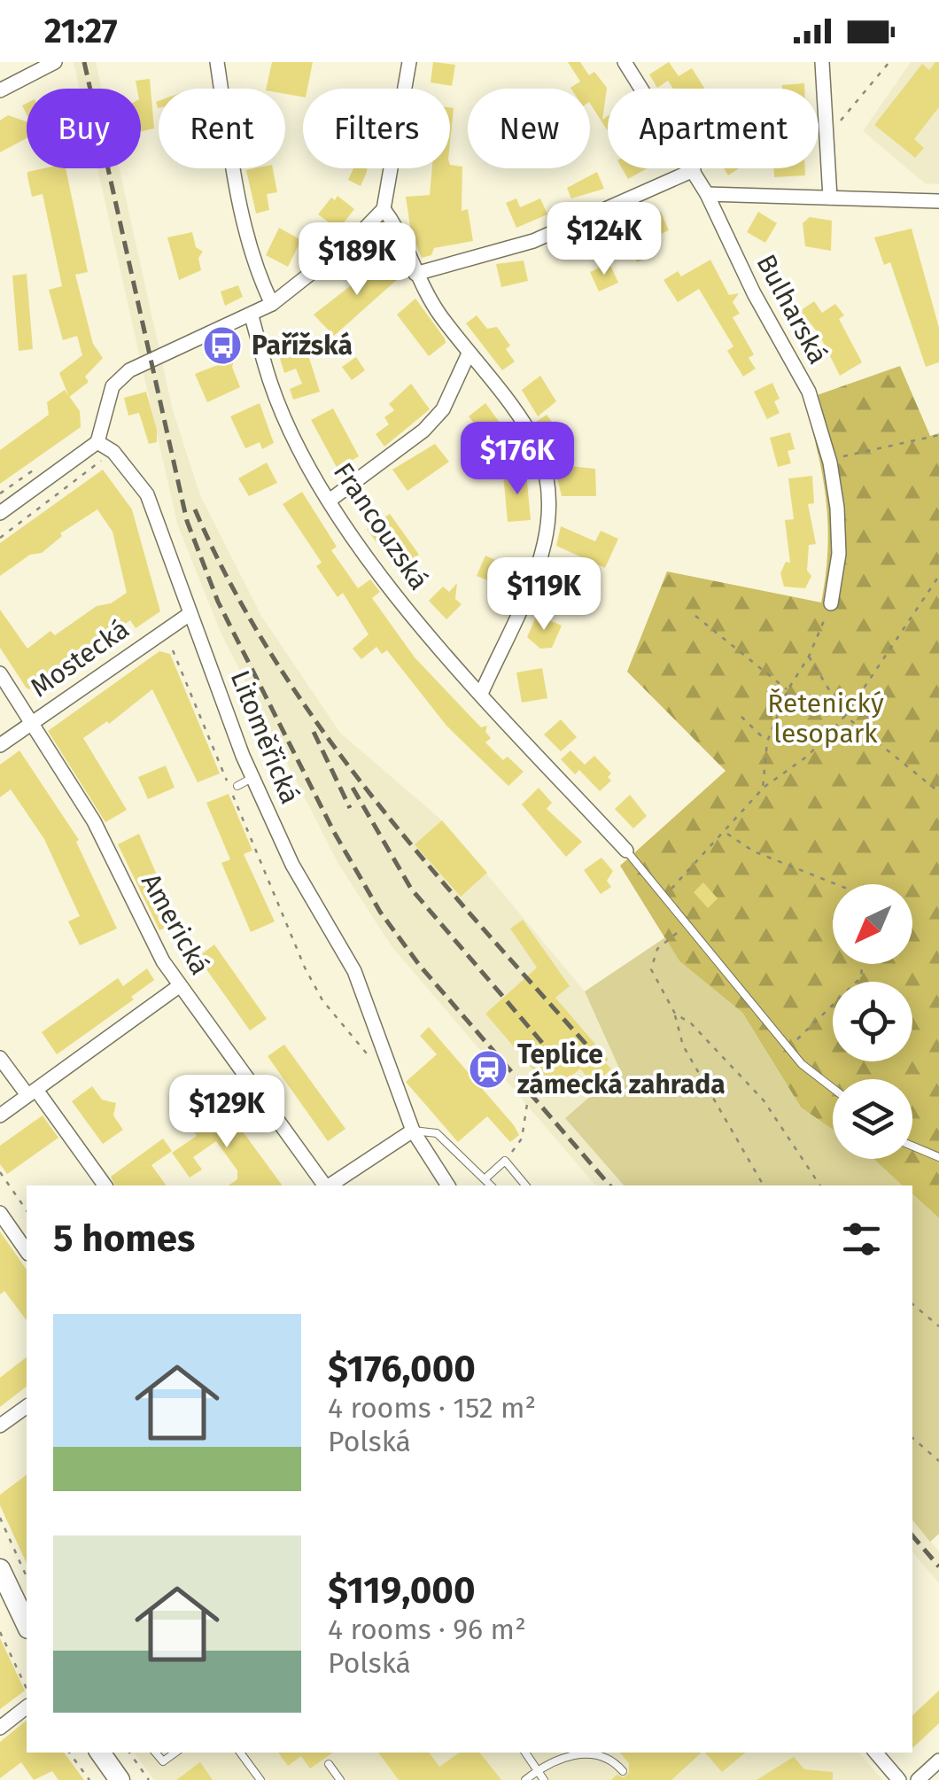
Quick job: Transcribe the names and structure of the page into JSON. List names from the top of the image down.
{
  "streets": {
    "street": [
      "Bulharská",
      "Francouzská",
      "Mostecká",
      "Litoměřická",
      "Americká"
    ]
  },
  "crossings": [
    ["Mostecká", "Litoměřická"],
    ["Mostecká", "Americká"]
  ],
  "parks": ["Řetenický lesopark"],
  "places": {
    "bus stop": ["Pařížská"],
    "station": ["Teplice zámecká zahrada"]
  },
  "north": "bottom left",
  "page": {
    "status": "21:27",
    "chip": [
      "Buy",
      "Rent",
      "Filters",
      "New",
      "Apartment"
    ],
    "price": [
      "$124K",
      "$189K",
      "$176K",
      "$119K",
      "$129K"
    ],
    "heading": "5 homes",
    "list": [
      {
        "name": "$176,000",
        "note": "4 rooms · 152 m² · Polská"
      },
      {
        "name": "$119,000",
        "note": "4 rooms · 96 m² · Polská"
      }
    ]
  }
}
